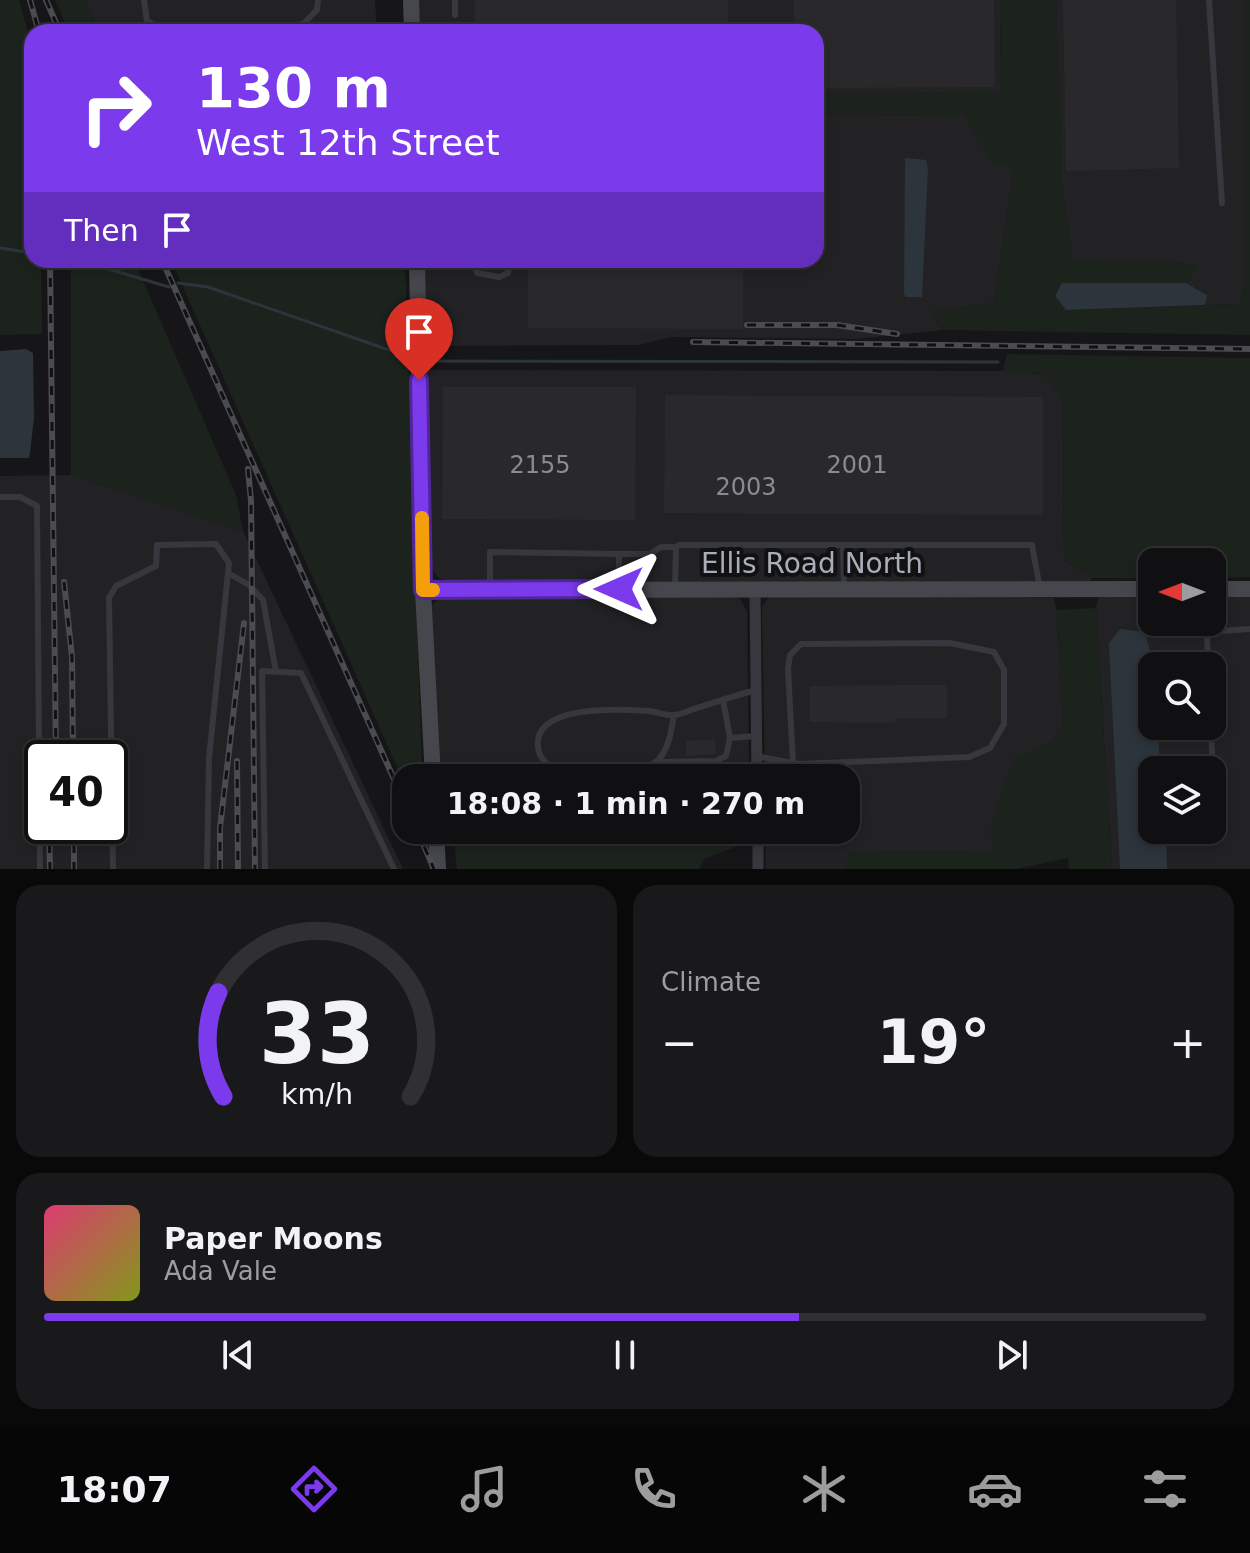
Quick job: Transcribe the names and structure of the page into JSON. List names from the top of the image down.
{
  "streets": {
    "street": ["Ellis Road North"]
  },
  "house_numbers": ["2155", "2001", "2003"],
  "north": "left",
  "page": {
    "turn": ["130 m", "West 12th Street"],
    "then": "Then",
    "limit": "40",
    "trip": "18:08 · 1 min · 270 m",
    "tile": "Climate",
    "heat": ["−", "19°", "+"],
    "song": ["Paper Moons", "Ada Vale"],
    "tabs": "18:07",
    "gauge": ["33", "km/h"]
  }
}
